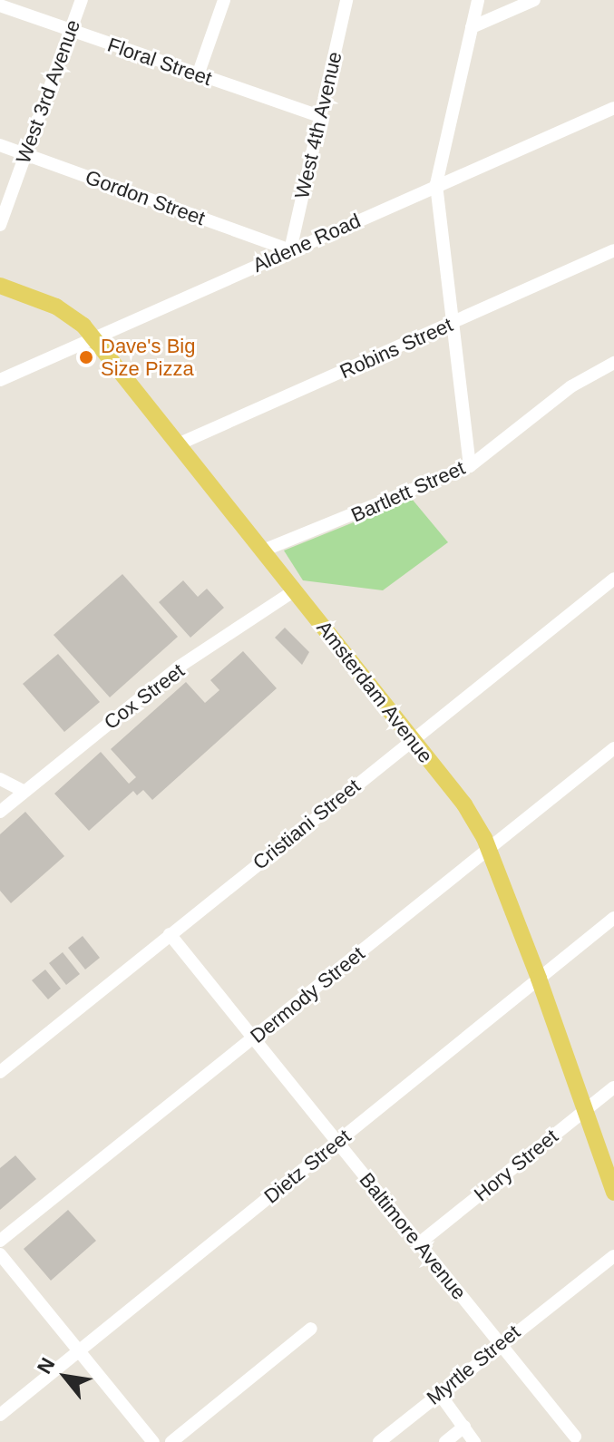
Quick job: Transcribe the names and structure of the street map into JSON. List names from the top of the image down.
{
  "streets": {
    "main road": ["Amsterdam Avenue"],
    "street": [
      "Floral Street",
      "West 3rd Avenue",
      "West 4th Avenue",
      "Gordon Street",
      "Aldene Road",
      "Robins Street",
      "Bartlett Street",
      "Cox Street",
      "Cristiani Street",
      "Dermody Street",
      "Hory Street",
      "Dietz Street",
      "Baltimore Avenue",
      "Myrtle Street"
    ]
  },
  "crossings": [
    ["Floral Street", "West 3rd Avenue"],
    ["Floral Street", "West 4th Avenue"],
    ["West 3rd Avenue", "Gordon Street"],
    ["West 4th Avenue", "Gordon Street"],
    ["West 4th Avenue", "Aldene Road"],
    ["Gordon Street", "Aldene Road"],
    ["Aldene Road", "Amsterdam Avenue"],
    ["Robins Street", "Amsterdam Avenue"],
    ["Bartlett Street", "Amsterdam Avenue"],
    ["Amsterdam Avenue", "Cox Street"],
    ["Amsterdam Avenue", "Cristiani Street"],
    ["Amsterdam Avenue", "Dermody Street"],
    ["Amsterdam Avenue", "Hory Street"],
    ["Amsterdam Avenue", "Dietz Street"],
    ["Cristiani Street", "Baltimore Avenue"],
    ["Dermody Street", "Baltimore Avenue"],
    ["Hory Street", "Baltimore Avenue"],
    ["Dietz Street", "Baltimore Avenue"],
    ["Baltimore Avenue", "Myrtle Street"]
  ],
  "places": ["Dave's Big Size Pizza"],
  "north": "top left"
}
